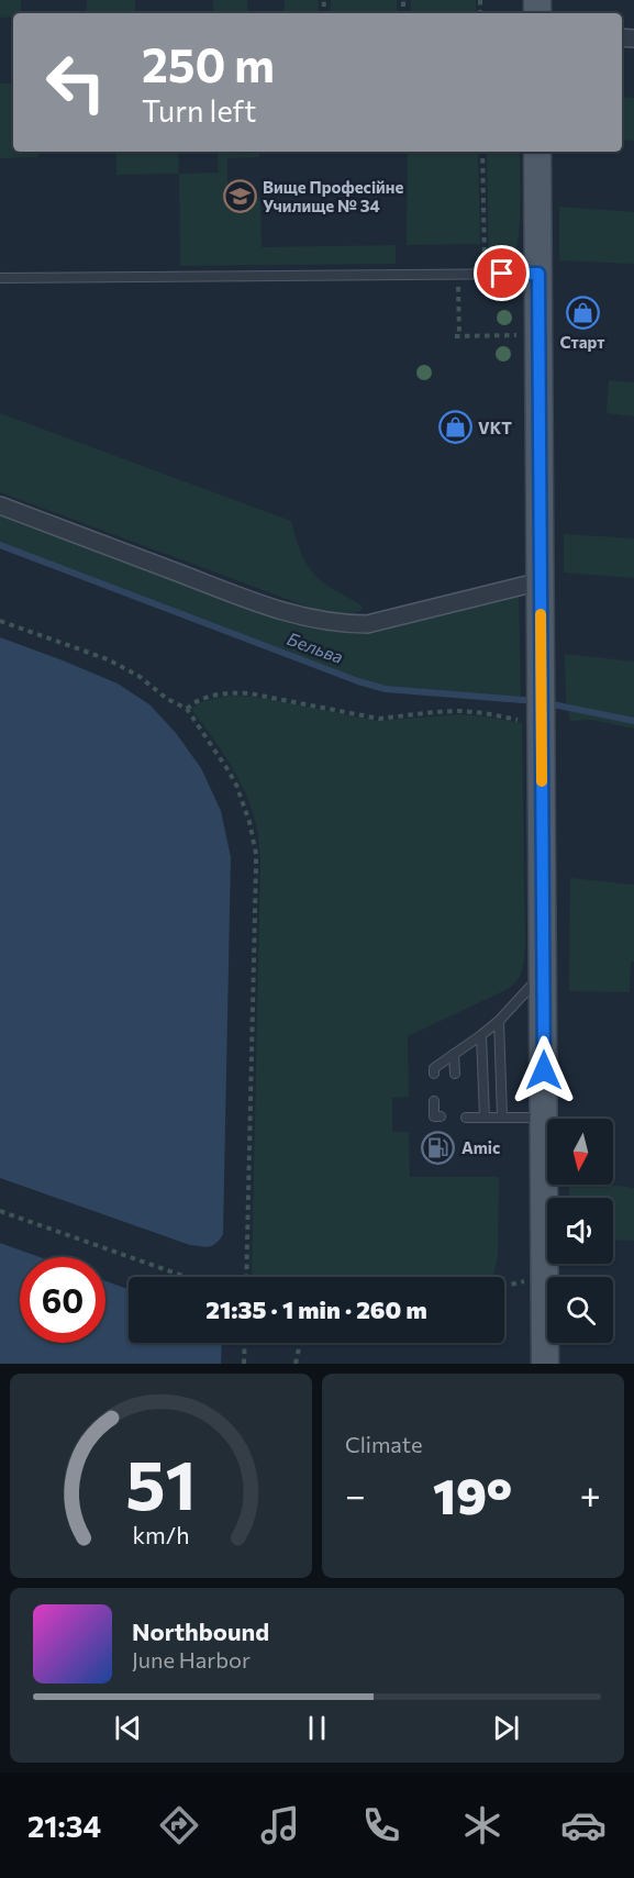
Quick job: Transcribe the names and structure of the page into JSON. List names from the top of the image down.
{
  "water": ["Бельва"],
  "places": {
    "school or university": ["Вище Професійне Училище № 34"],
    "shop": ["Старт", "VKT"],
    "fuel station": ["Amic"]
  },
  "north": "bottom",
  "page": {
    "turn": ["250 m", "Turn left"],
    "limit": "60",
    "trip": "21:35 · 1 min · 260 m",
    "tile": "Climate",
    "heat": ["−", "19°", "+"],
    "song": ["Northbound", "June Harbor"],
    "tabs": "21:34",
    "gauge": ["51", "km/h"]
  }
}
